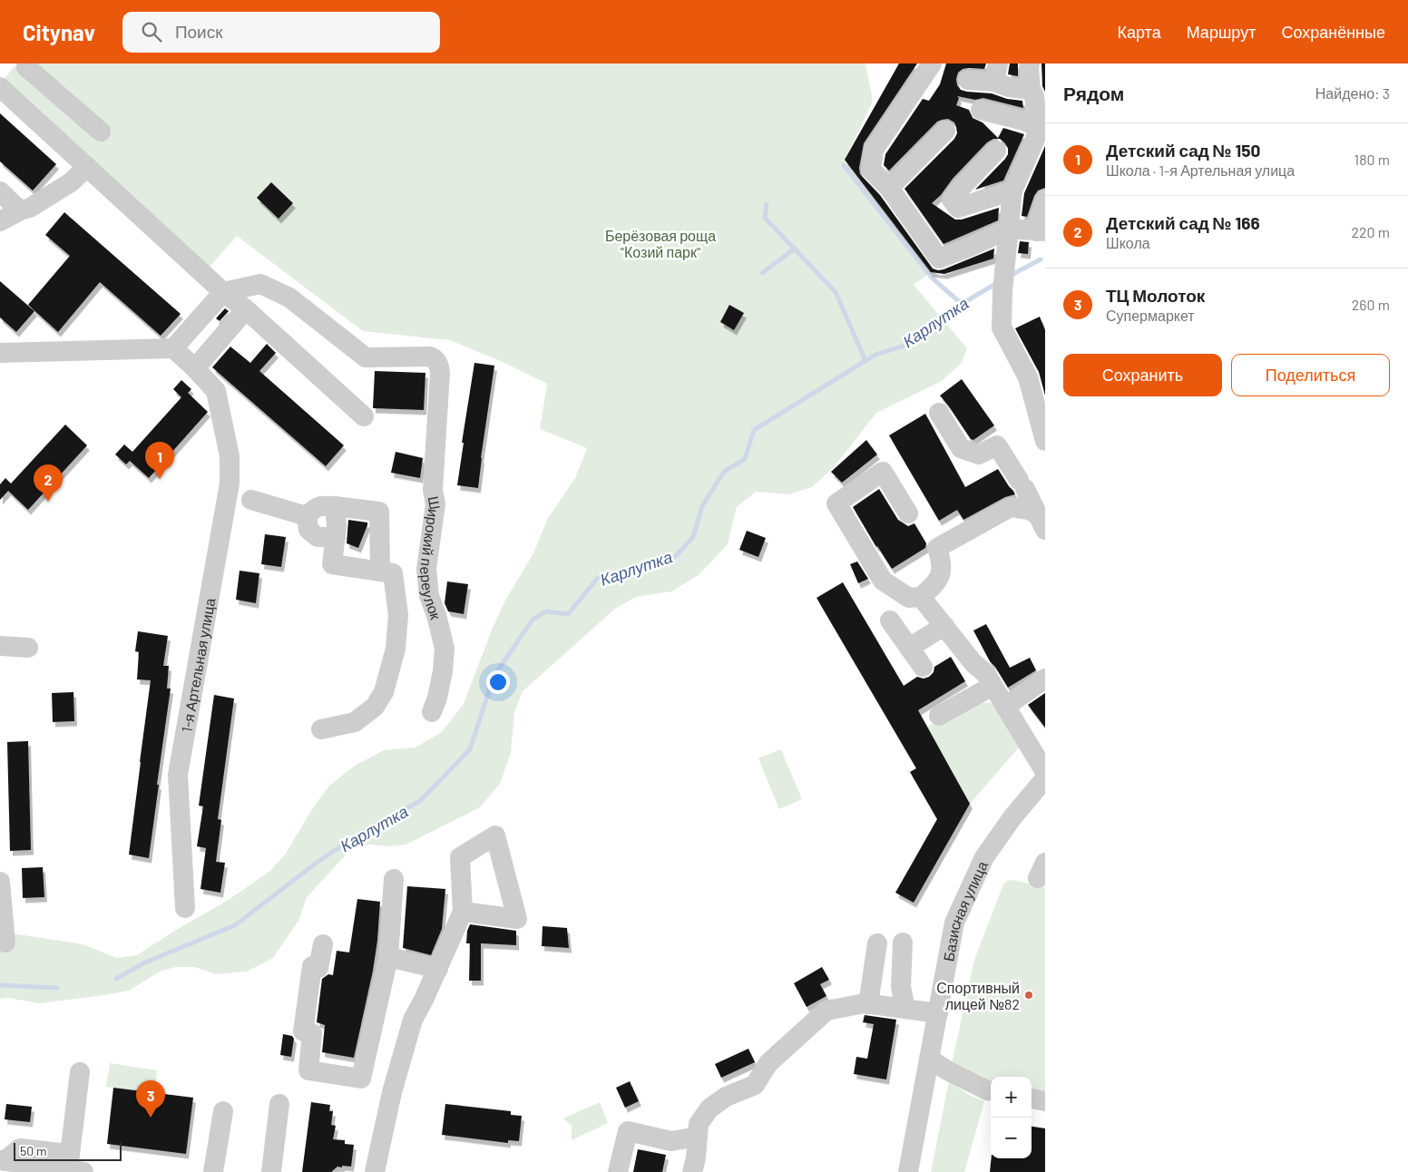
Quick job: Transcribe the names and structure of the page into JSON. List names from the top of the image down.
{
  "streets": {
    "street": ["Широкий переулок", "1-я Артельная улица", "Базисная улица"]
  },
  "water": ["Карлутка"],
  "parks": ["Берёзовая роща \"Козий парк\""],
  "places": ["Спортивный лицей №82"],
  "scale_bar": "50 m",
  "page": {
    "header": "Citynav",
    "search": "Поиск",
    "nav": ["Карта", "Маршрут", "Сохранённые"],
    "heading": ["Рядом", "Найдено: 3"],
    "list": [
      {
        "mark": "1",
        "name": "Детский сад № 150",
        "note": "Школа · 1-я Артельная улица",
        "value": "180 m"
      },
      {
        "mark": "2",
        "name": "Детский сад № 166",
        "note": "Школа",
        "value": "220 m"
      },
      {
        "mark": "3",
        "name": "ТЦ Молоток",
        "note": "Супермаркет",
        "value": "260 m"
      }
    ],
    "buttons": ["Сохранить", "Поделиться"],
    "pins": ["1", "2", "3"],
    "map_buttons": ["+", "−"],
    "scale": "50 m"
  }
}
